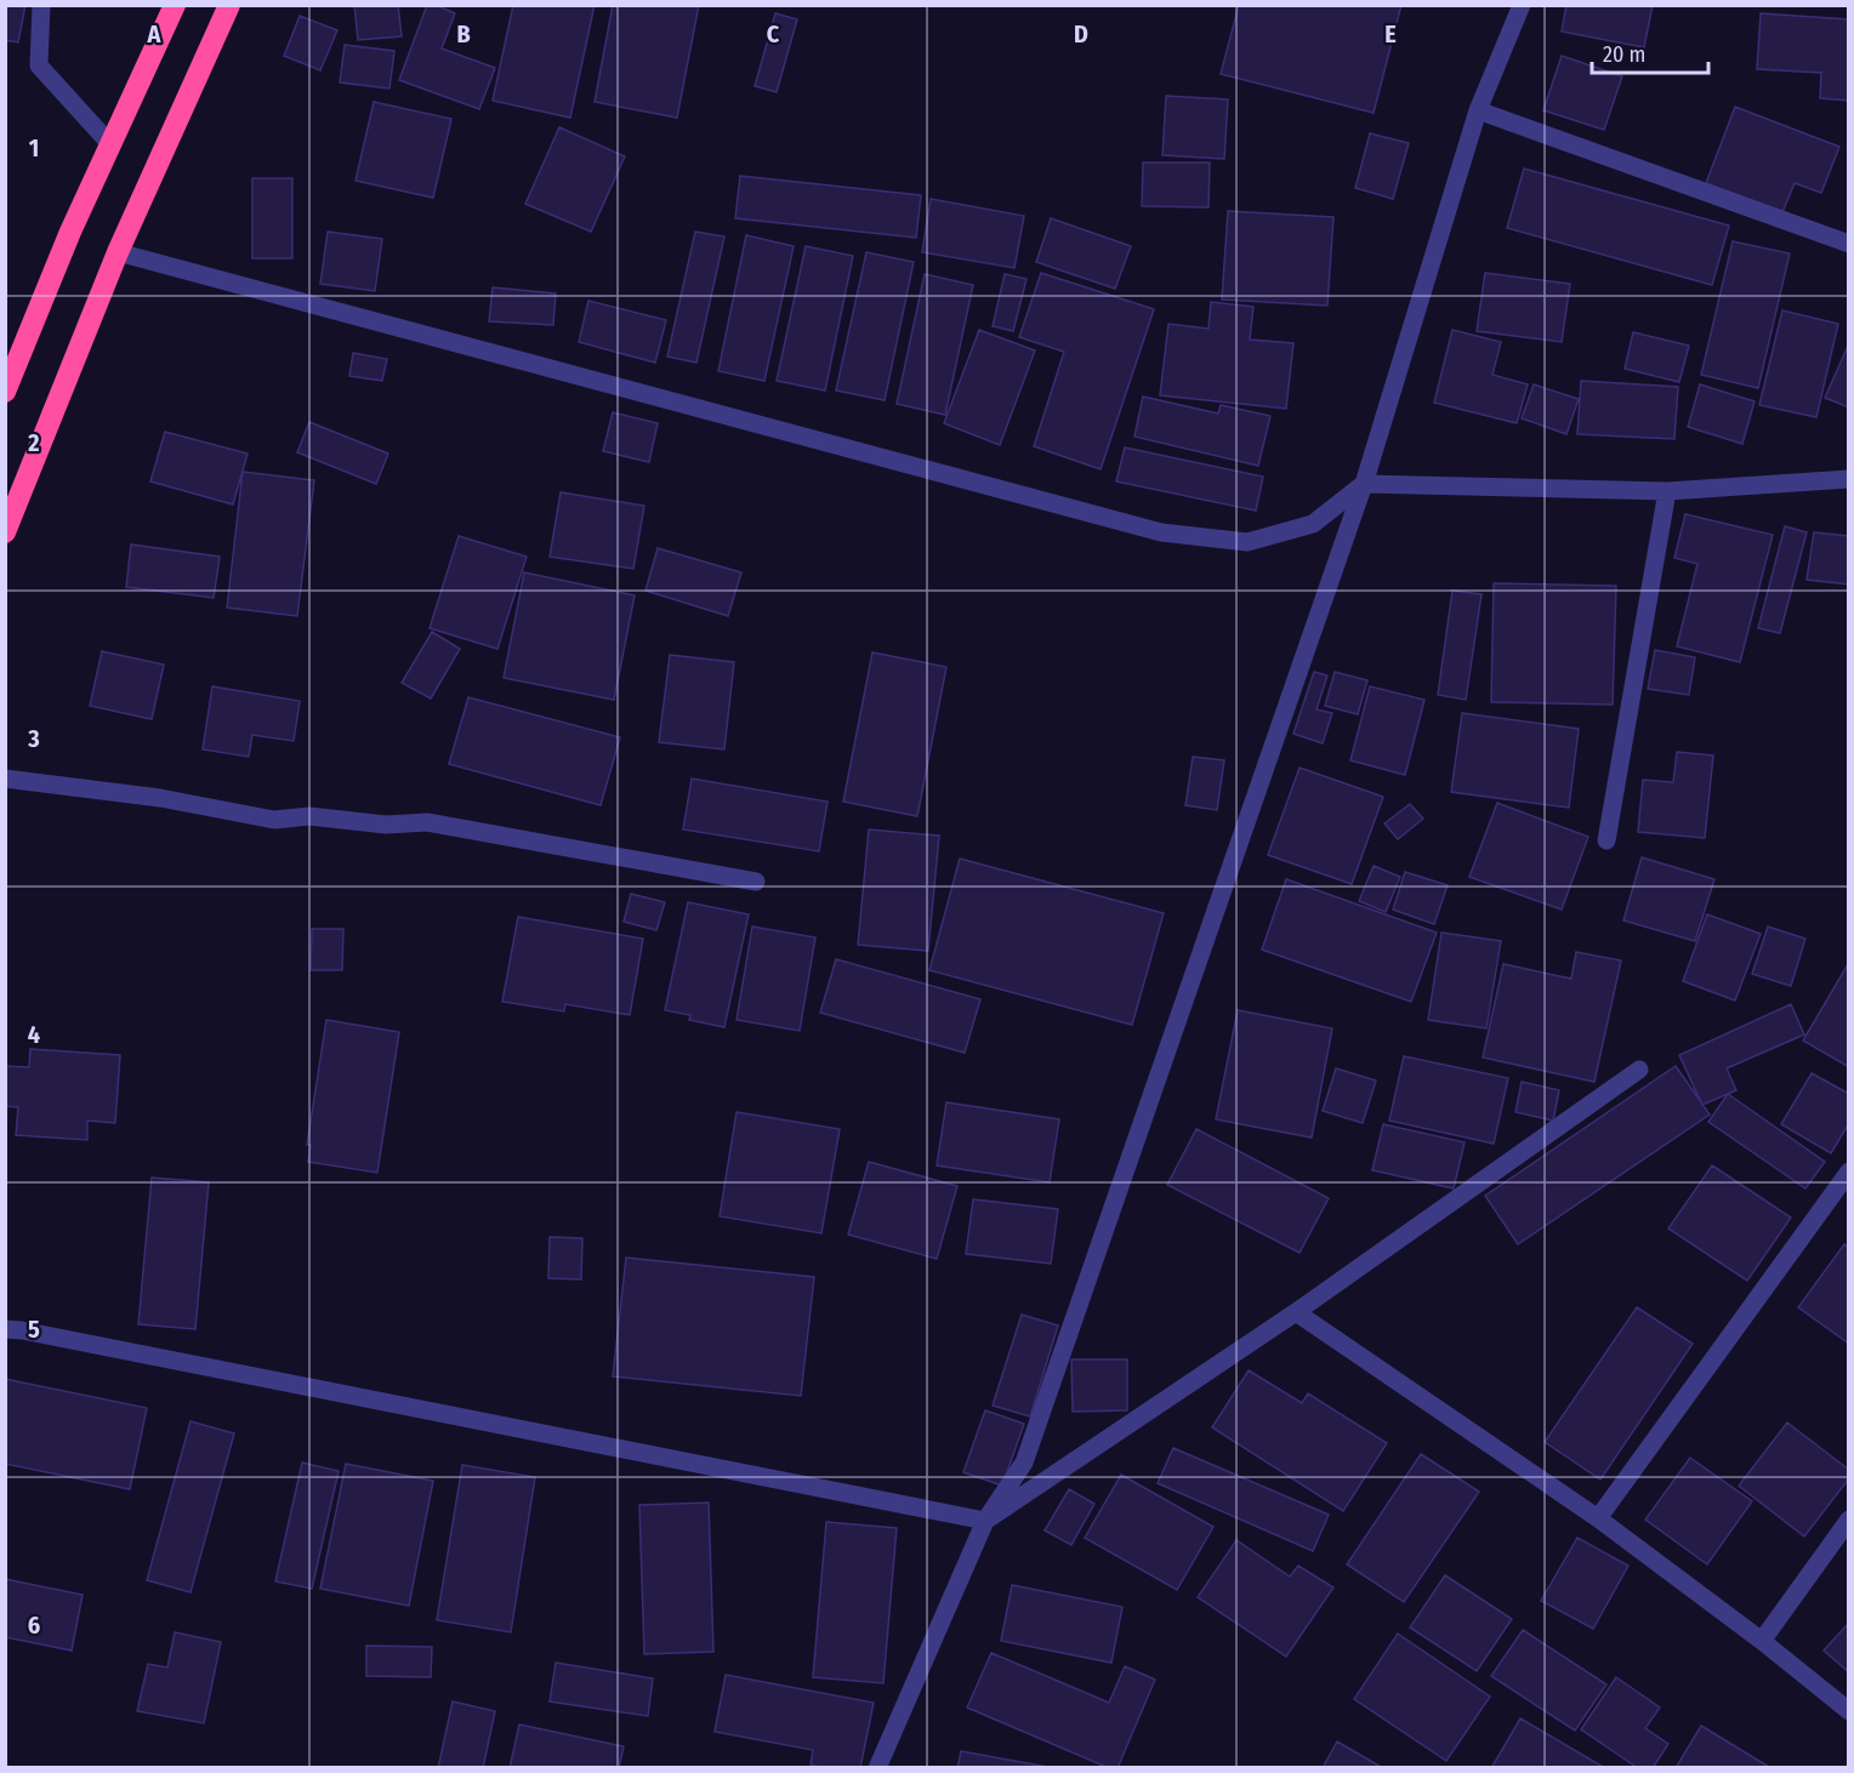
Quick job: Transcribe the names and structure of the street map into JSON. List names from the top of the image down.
{
  "scale_bar": "20 m",
  "grid": {
    "columns": [
      "A",
      "B",
      "C",
      "D",
      "E"
    ],
    "rows": [
      "1",
      "2",
      "3",
      "4",
      "5",
      "6"
    ]
  }
}
